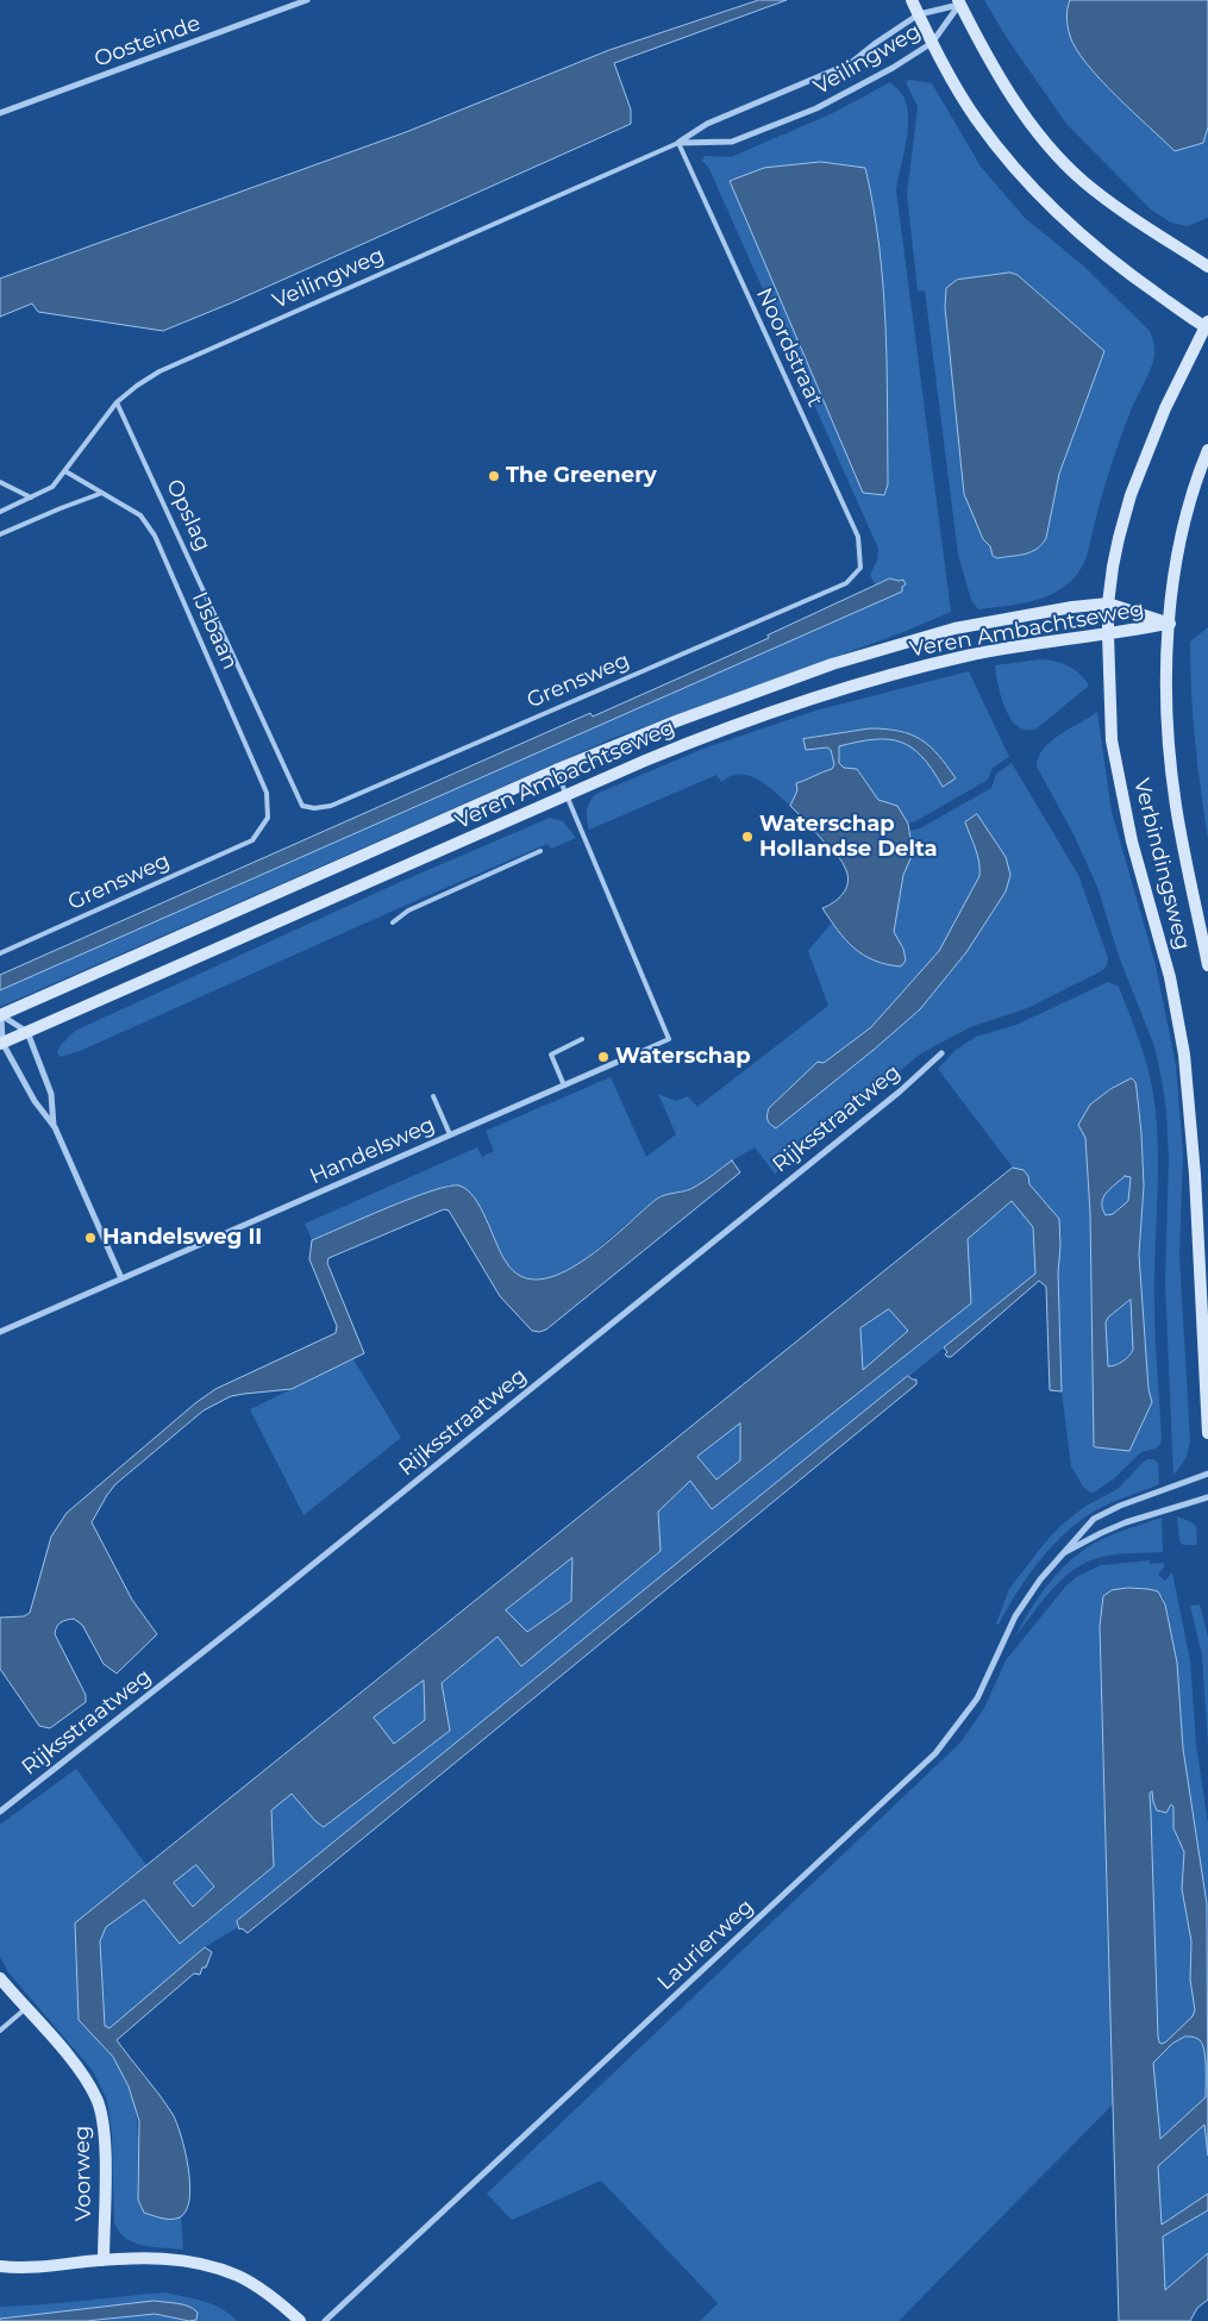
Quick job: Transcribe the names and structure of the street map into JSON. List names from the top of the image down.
{
  "streets": {
    "main road": ["Veren Ambachtseweg", "Verbindingsweg", "Voorweg"],
    "street": [
      "Oosteinde",
      "Veilingweg",
      "Rijksstraatweg",
      "Handelsweg",
      "Laurierweg"
    ],
    "lane": [
      "Noordstraat",
      "Opslag",
      "IJsbaan",
      "Grensweg"
    ]
  },
  "crossings": [
    ["Veilingweg", "Noordstraat"],
    ["Veilingweg", "Opslag"],
    ["Veilingweg", "IJsbaan"],
    ["Noordstraat", "Grensweg"],
    ["Opslag", "Grensweg"],
    ["Veren Ambachtseweg", "Verbindingsweg"],
    ["IJsbaan", "Grensweg"]
  ],
  "places": [
    "The Greenery",
    "Waterschap Hollandse Delta",
    "Waterschap",
    "Handelsweg II"
  ]
}
